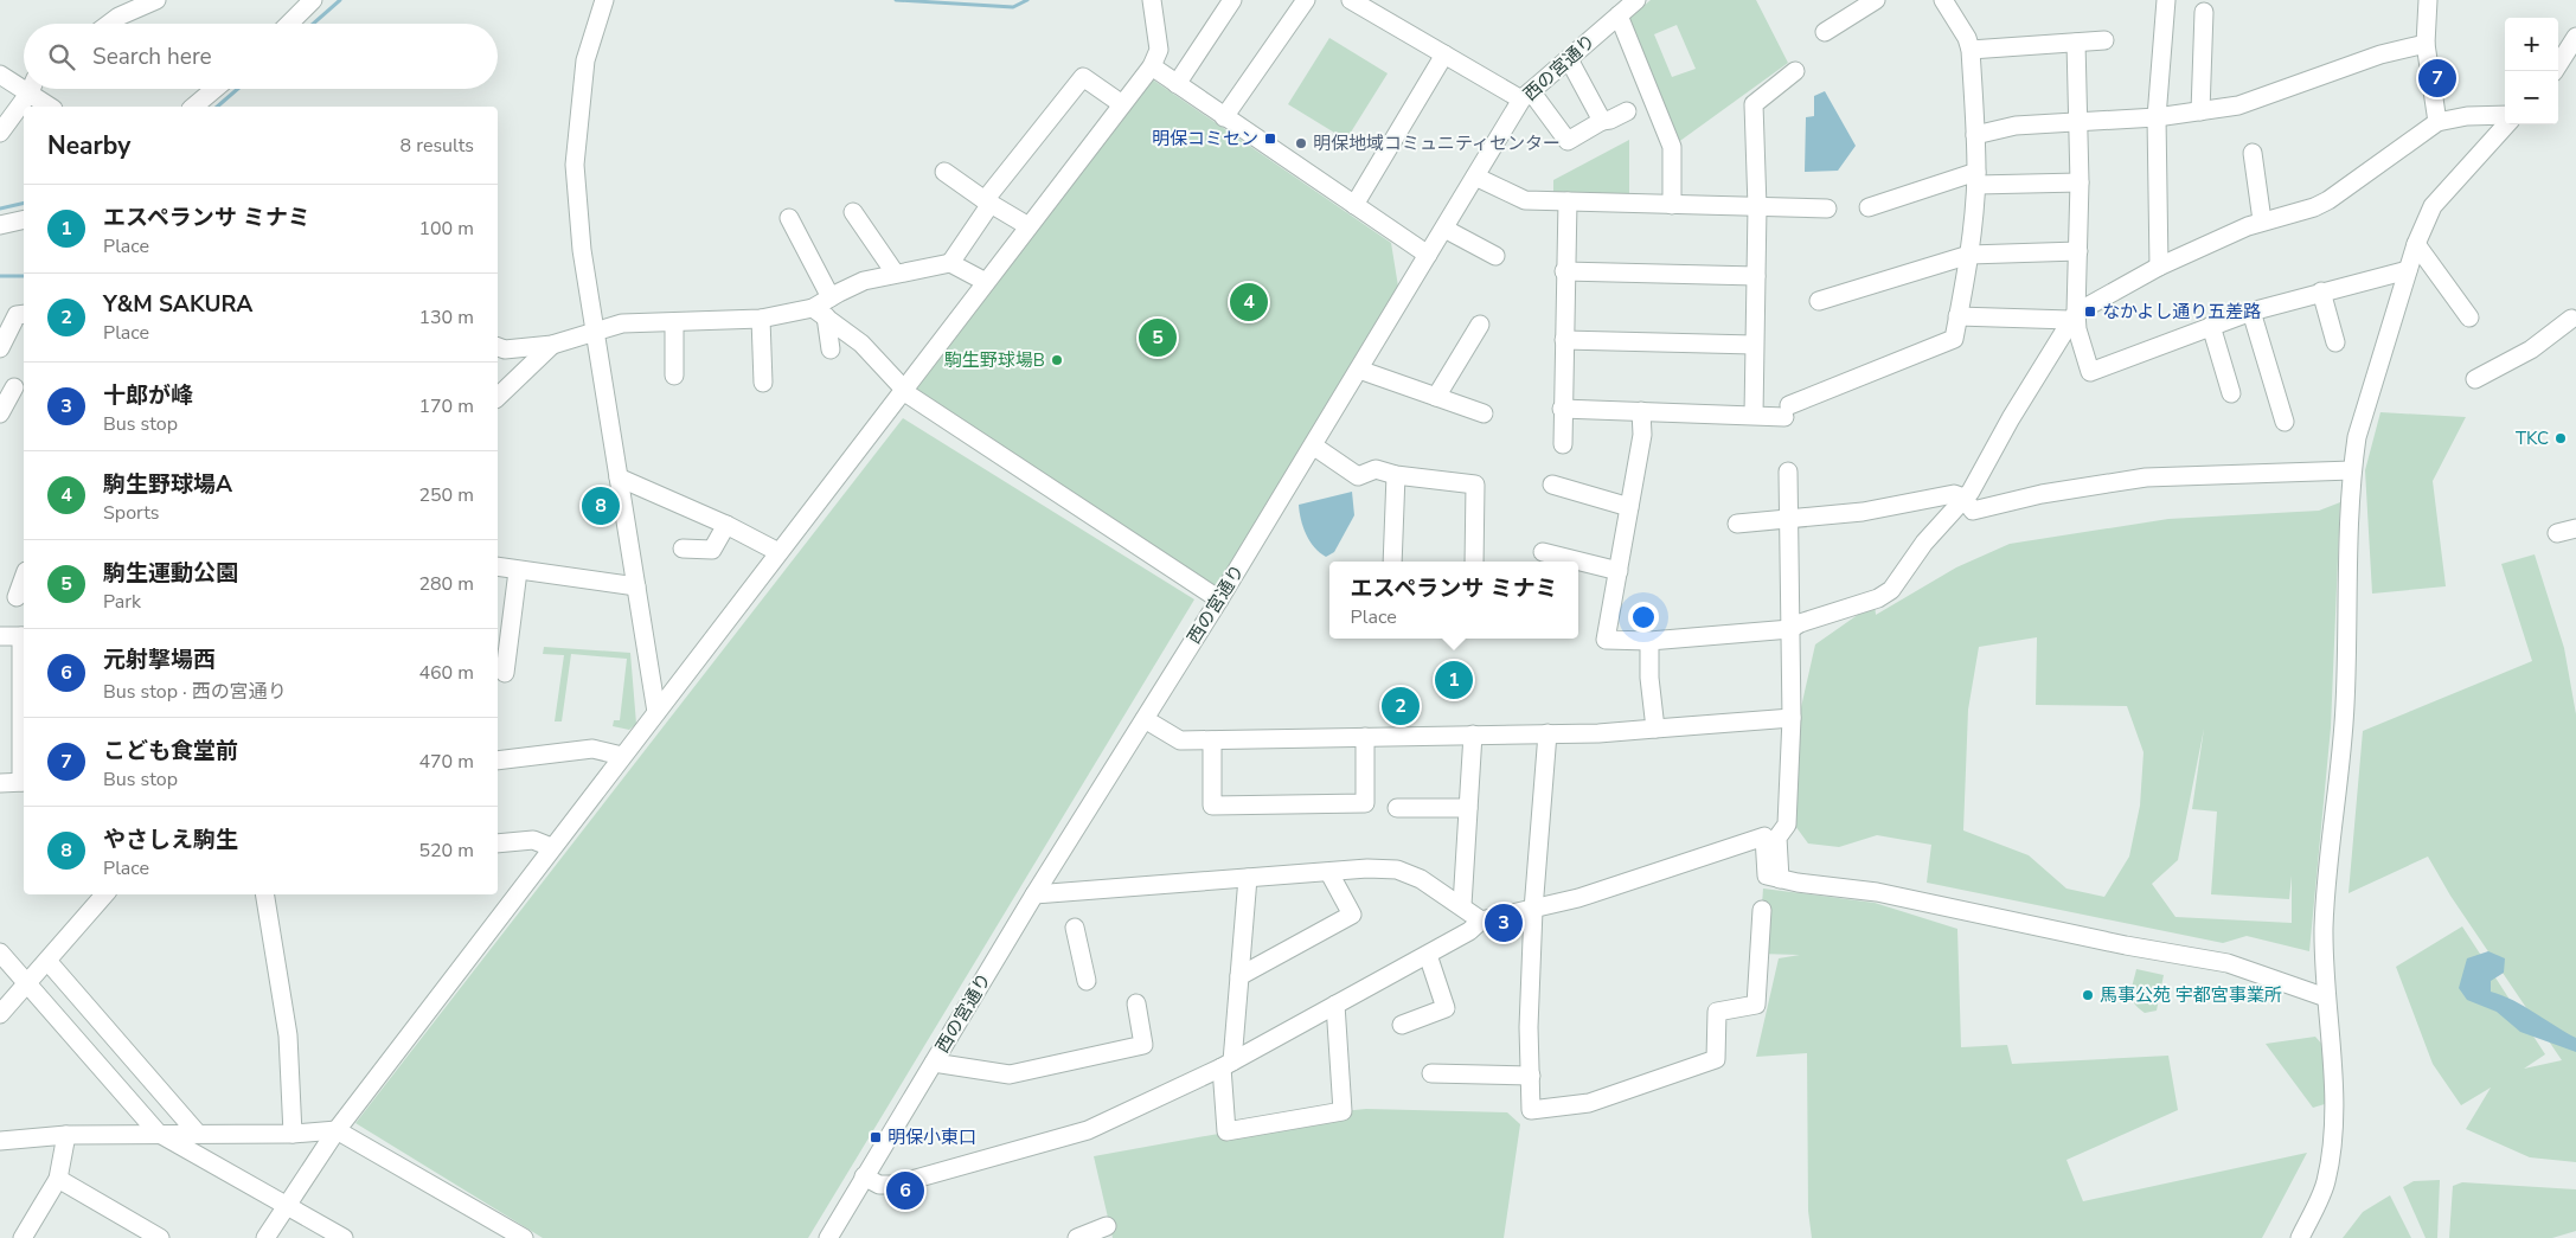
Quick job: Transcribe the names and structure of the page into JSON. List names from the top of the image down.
{
  "streets": {
    "street": ["西の宮通り"]
  },
  "places": {
    "transit": ["明保コミセン", "なかよし通り五差路", "明保小東口"],
    "other": [
      "明保地域コミュニティセンター",
      "駒生野球場B",
      "TKC",
      "馬事公苑 宇都宮事業所"
    ]
  },
  "page": {
    "map_buttons": ["+", "−"],
    "search": "Search here",
    "pins": [
      "7",
      "4",
      "5",
      "8",
      "1",
      "2",
      "3",
      "6"
    ],
    "heading": ["Nearby", "8 results"],
    "list": [
      {
        "mark": "1",
        "name": "エスペランサ ミナミ",
        "note": "Place",
        "value": "100 m"
      },
      {
        "mark": "2",
        "name": "Y&M SAKURA",
        "note": "Place",
        "value": "130 m"
      },
      {
        "mark": "3",
        "name": "十郎が峰",
        "note": "Bus stop",
        "value": "170 m"
      },
      {
        "mark": "4",
        "name": "駒生野球場A",
        "note": "Sports",
        "value": "250 m"
      },
      {
        "mark": "5",
        "name": "駒生運動公園",
        "note": "Park",
        "value": "280 m"
      },
      {
        "mark": "6",
        "name": "元射撃場西",
        "note": "Bus stop · 西の宮通り",
        "value": "460 m"
      },
      {
        "mark": "7",
        "name": "こども食堂前",
        "note": "Bus stop",
        "value": "470 m"
      },
      {
        "mark": "8",
        "name": "やさしえ駒生",
        "note": "Place",
        "value": "520 m"
      }
    ],
    "popup": ["エスペランサ ミナミ", "Place"]
  }
}
